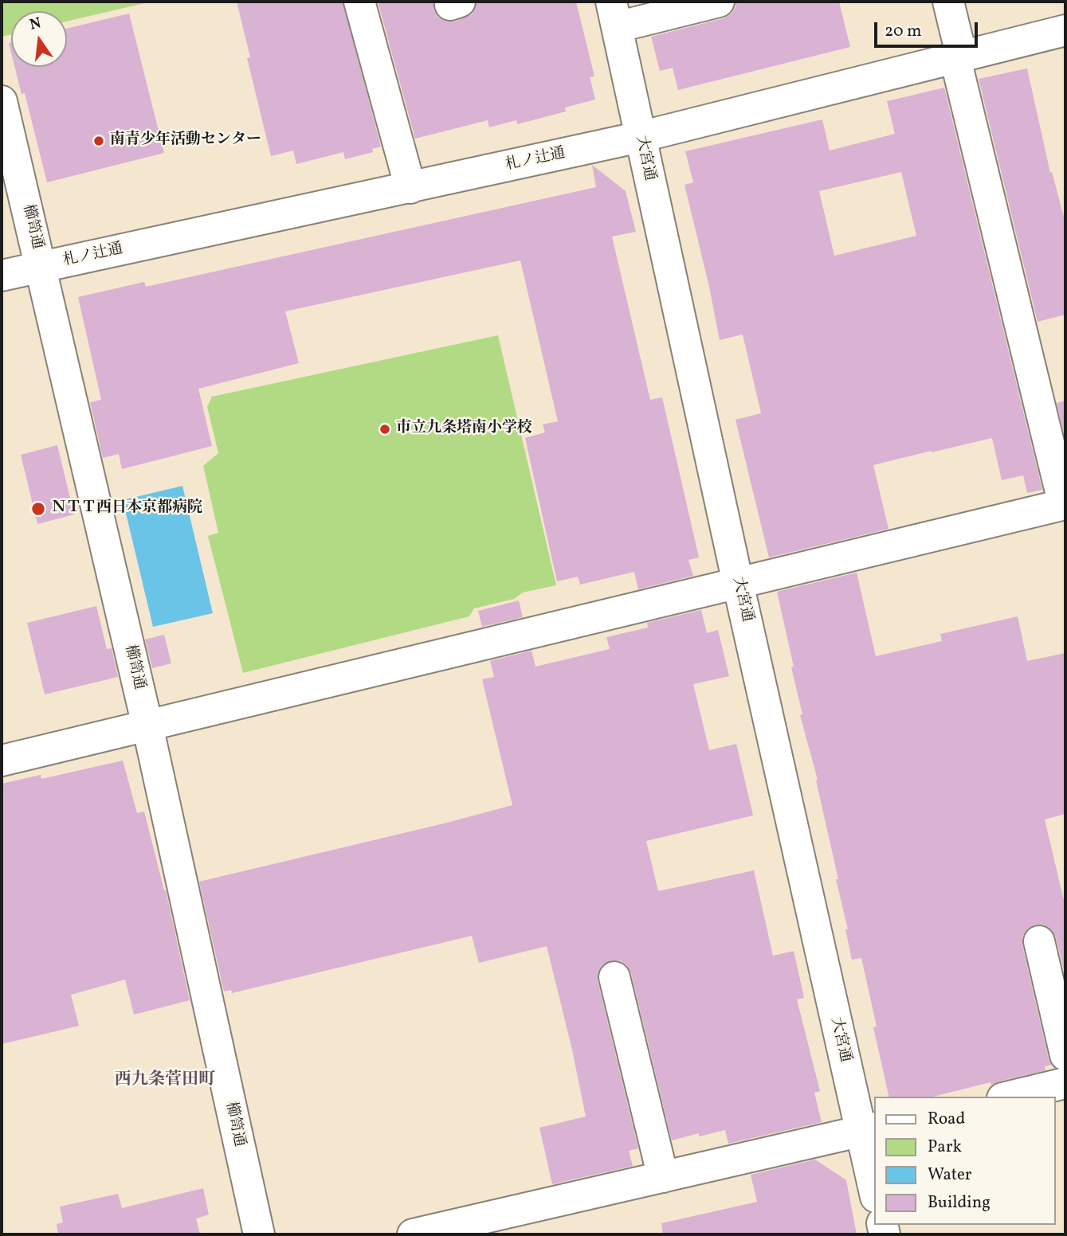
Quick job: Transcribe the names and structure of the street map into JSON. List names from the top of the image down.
{
  "streets": {
    "street": ["大宮通", "札ノ辻通", "櫛笥通"]
  },
  "crossings": [
    ["大宮通", "札ノ辻通"],
    ["札ノ辻通", "櫛笥通"]
  ],
  "districts": ["西九条菅田町"],
  "places": ["南青少年活動センター", "市立九条塔南小学校", "ＮＴＴ西日本京都病院"],
  "legend": [
    "Road",
    "Park",
    "Water",
    "Building"
  ],
  "scale_bar": "20 m",
  "north": "top"
}
